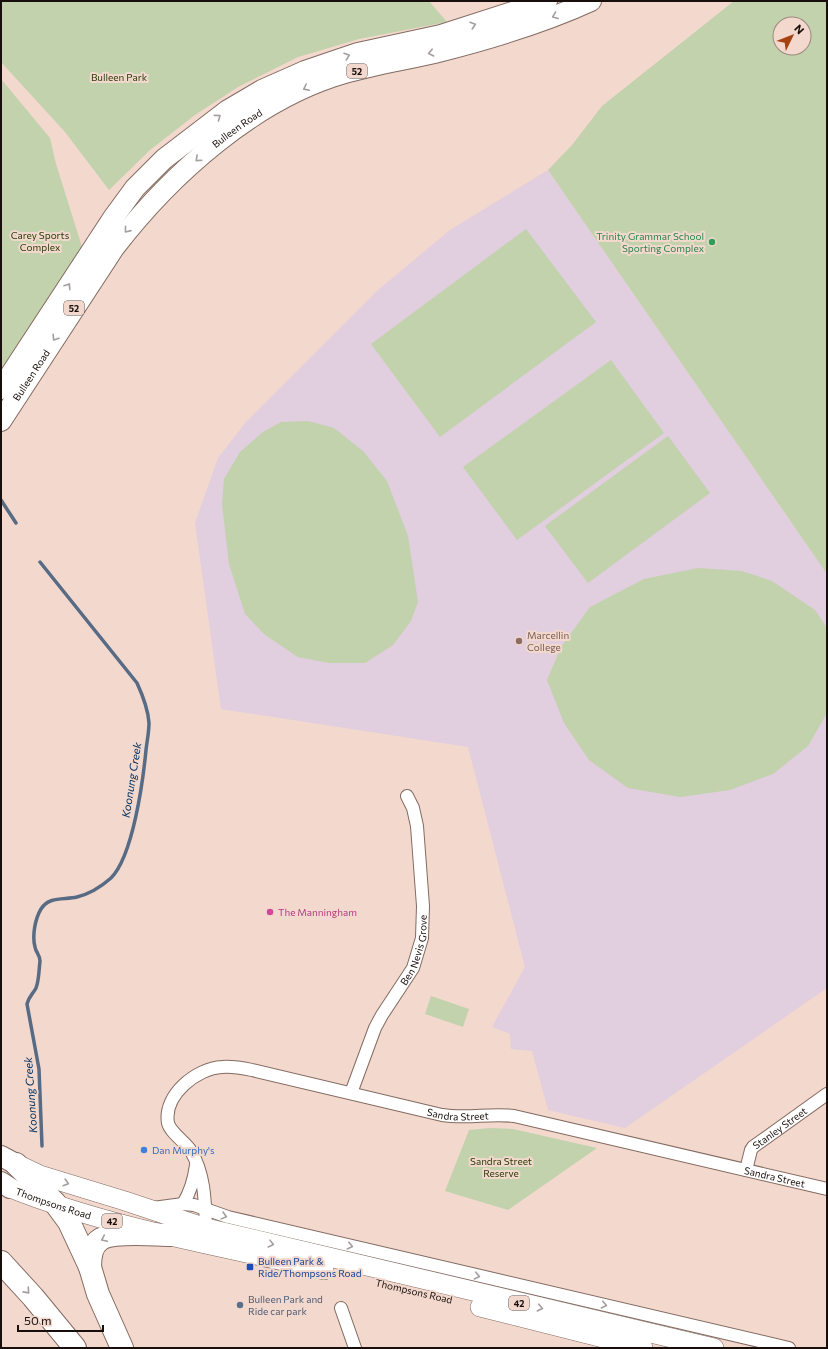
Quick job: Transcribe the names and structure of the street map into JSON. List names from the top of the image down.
{
  "streets": {
    "highway": ["52", "Bulleen Road"],
    "main road": ["Thompsons Road", "42"],
    "street": ["Ben Nevis Grove", "Sandra Street", "Stanley Street"]
  },
  "crossings": [
    ["Ben Nevis Grove", "Sandra Street"],
    ["Sandra Street", "Stanley Street"],
    ["Sandra Street", "Thompsons Road"]
  ],
  "water": ["Koonung Creek"],
  "parks": ["Bulleen Park", "Carey Sports Complex", "Sandra Street Reserve"],
  "places": {
    "other": [
      "Trinity Grammar School Sporting Complex",
      "Marcellin College",
      "The Manningham",
      "Dan Murphy's",
      "Bulleen Park and Ride car park"
    ],
    "transit": ["Bulleen Park & Ride/Thompsons Road"]
  },
  "scale_bar": "50 m",
  "north": "top right"
}
